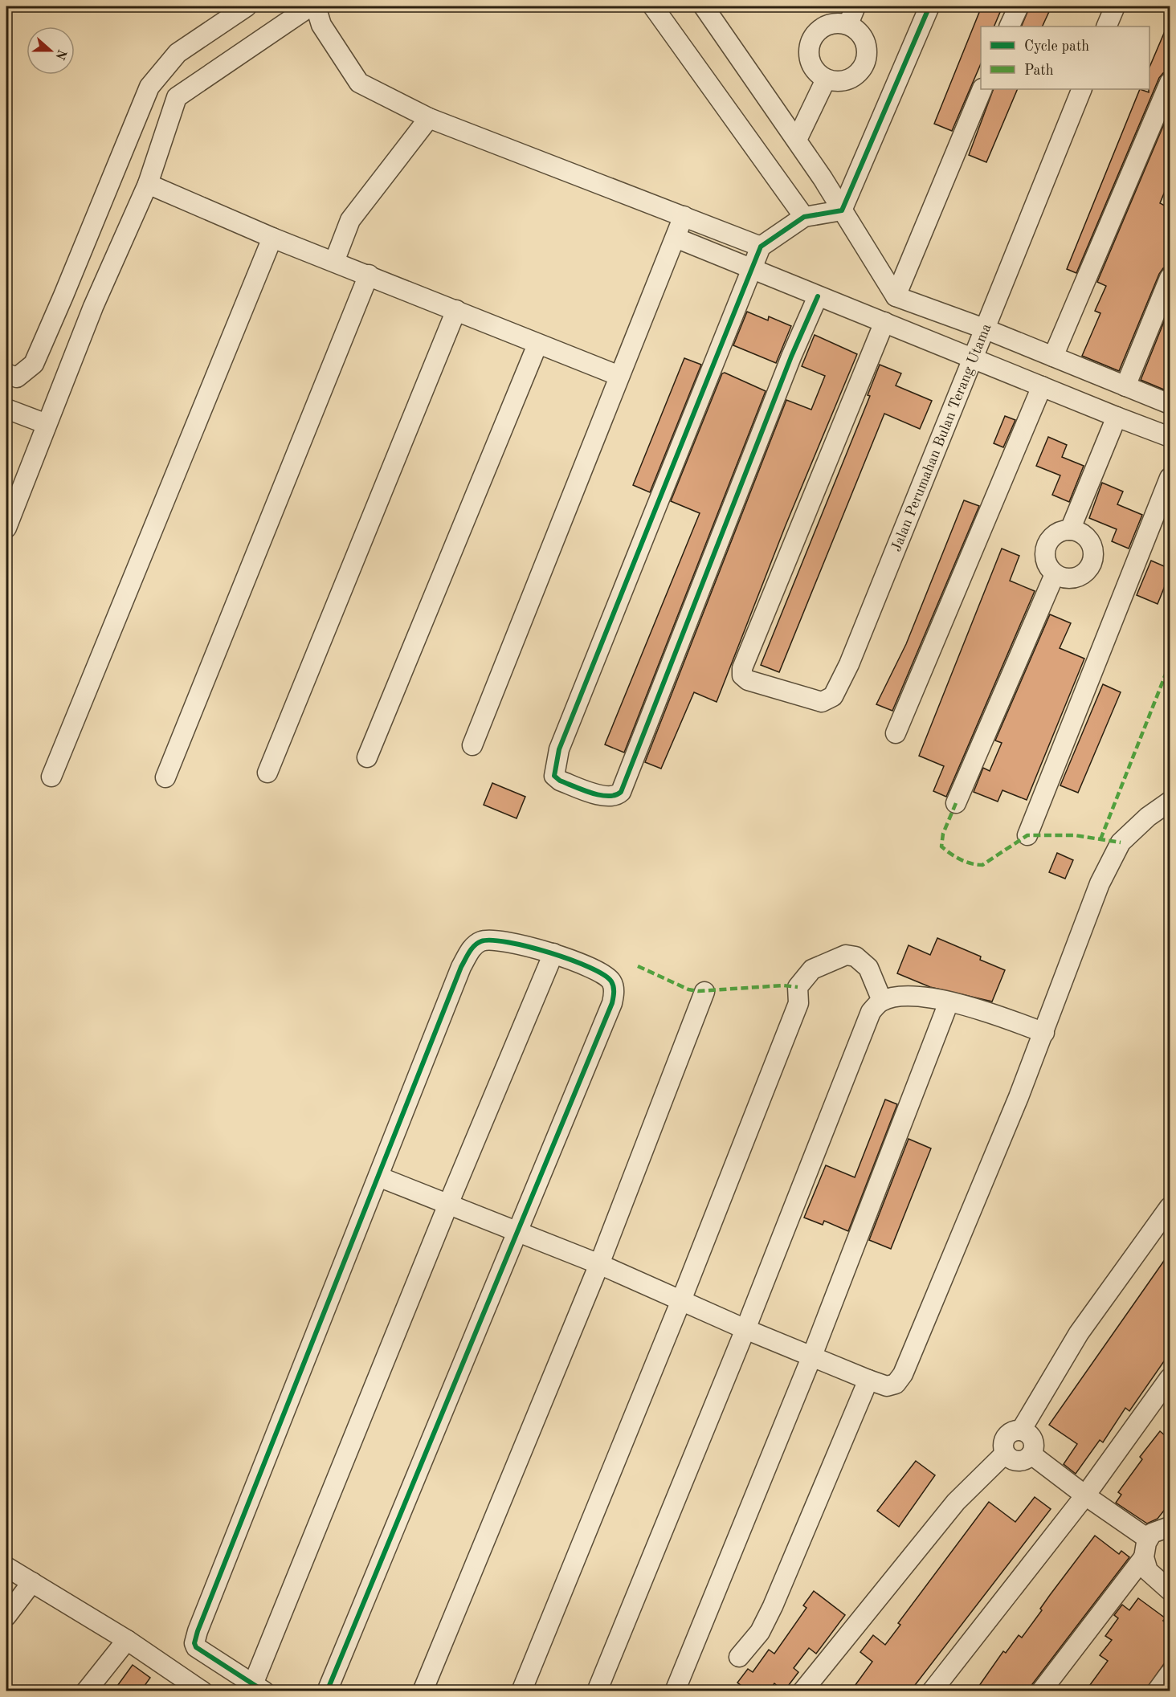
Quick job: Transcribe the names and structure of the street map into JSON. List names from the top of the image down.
{
  "streets": {
    "street": ["Jalan Perumahan Bulan Terang Utama"]
  },
  "legend": ["Cycle path", "Path"],
  "north": "right"
}
